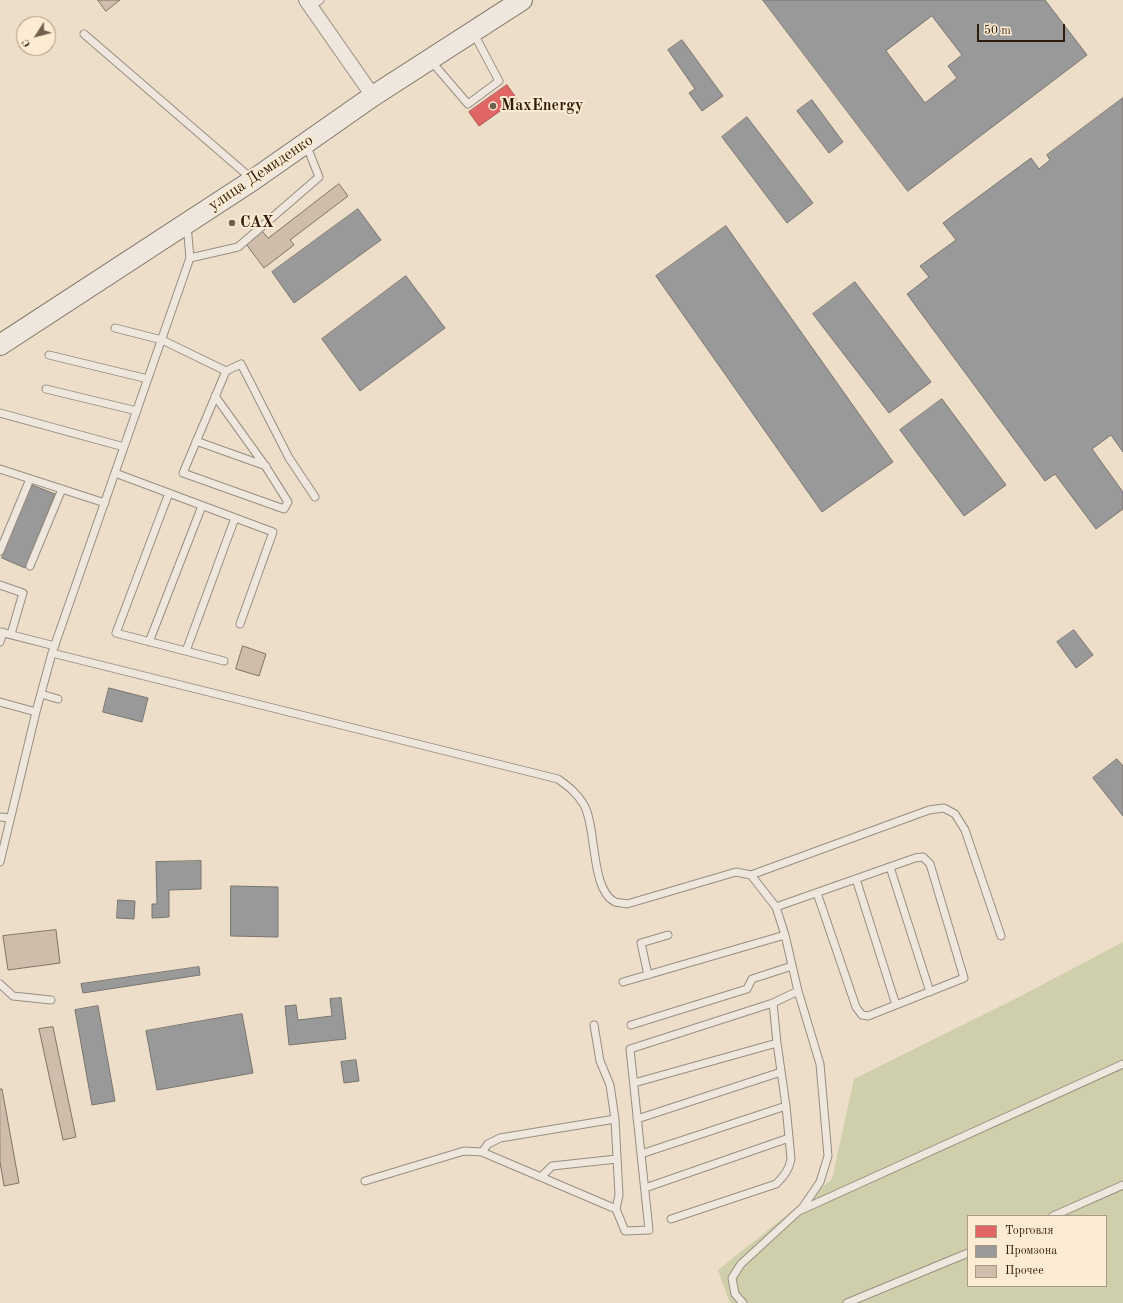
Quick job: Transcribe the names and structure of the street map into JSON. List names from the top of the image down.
{
  "streets": {
    "main road": ["улица Демиденко"]
  },
  "places": ["MaxEnergy", "САХ"],
  "legend": ["Торговля", "Промзона", "Прочее"],
  "scale_bar": "50 m",
  "north": "bottom left"
}
